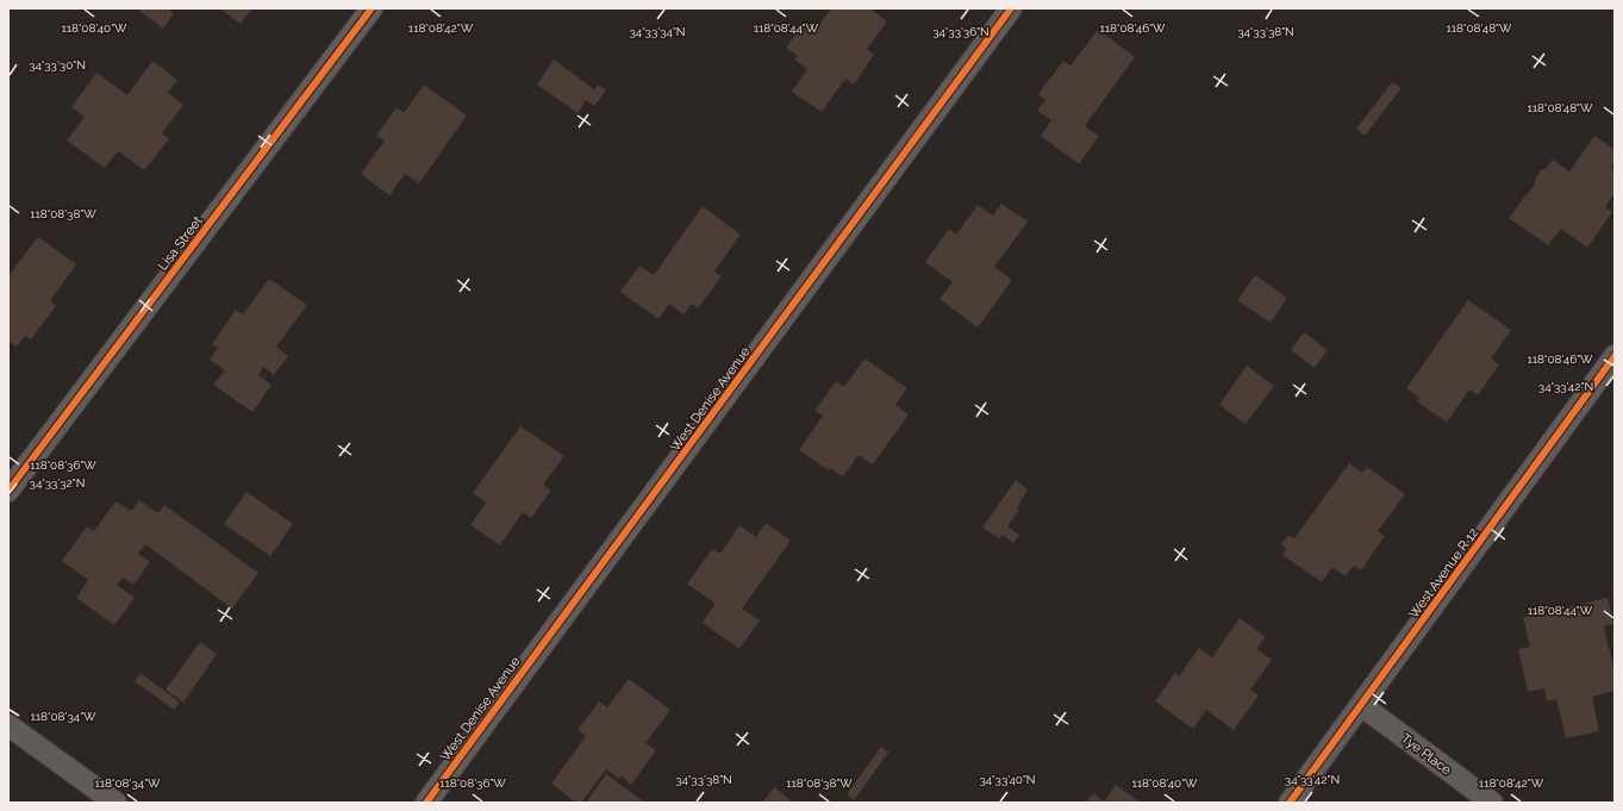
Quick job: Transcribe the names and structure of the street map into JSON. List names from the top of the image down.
{
  "streets": {
    "street": [
      "Lisa Street",
      "West Denise Avenue",
      "West Avenue R 12",
      "Tye Place"
    ]
  },
  "crossings": [
    ["West Avenue R 12", "Tye Place"]
  ],
  "coordinates": [
    "118°08'48\"W",
    "118°08'40\"W",
    "118°08'42\"W",
    "118°08'44\"W",
    "118°08'46\"W",
    "34°33'38\"N",
    "34°33'34\"N",
    "34°33'36\"N",
    "34°33'30\"N",
    "118°08'38\"W",
    "34°33'42\"N",
    "118°08'36\"W",
    "34°33'32\"N",
    "118°08'34\"W",
    "34°33'40\"N"
  ]
}
